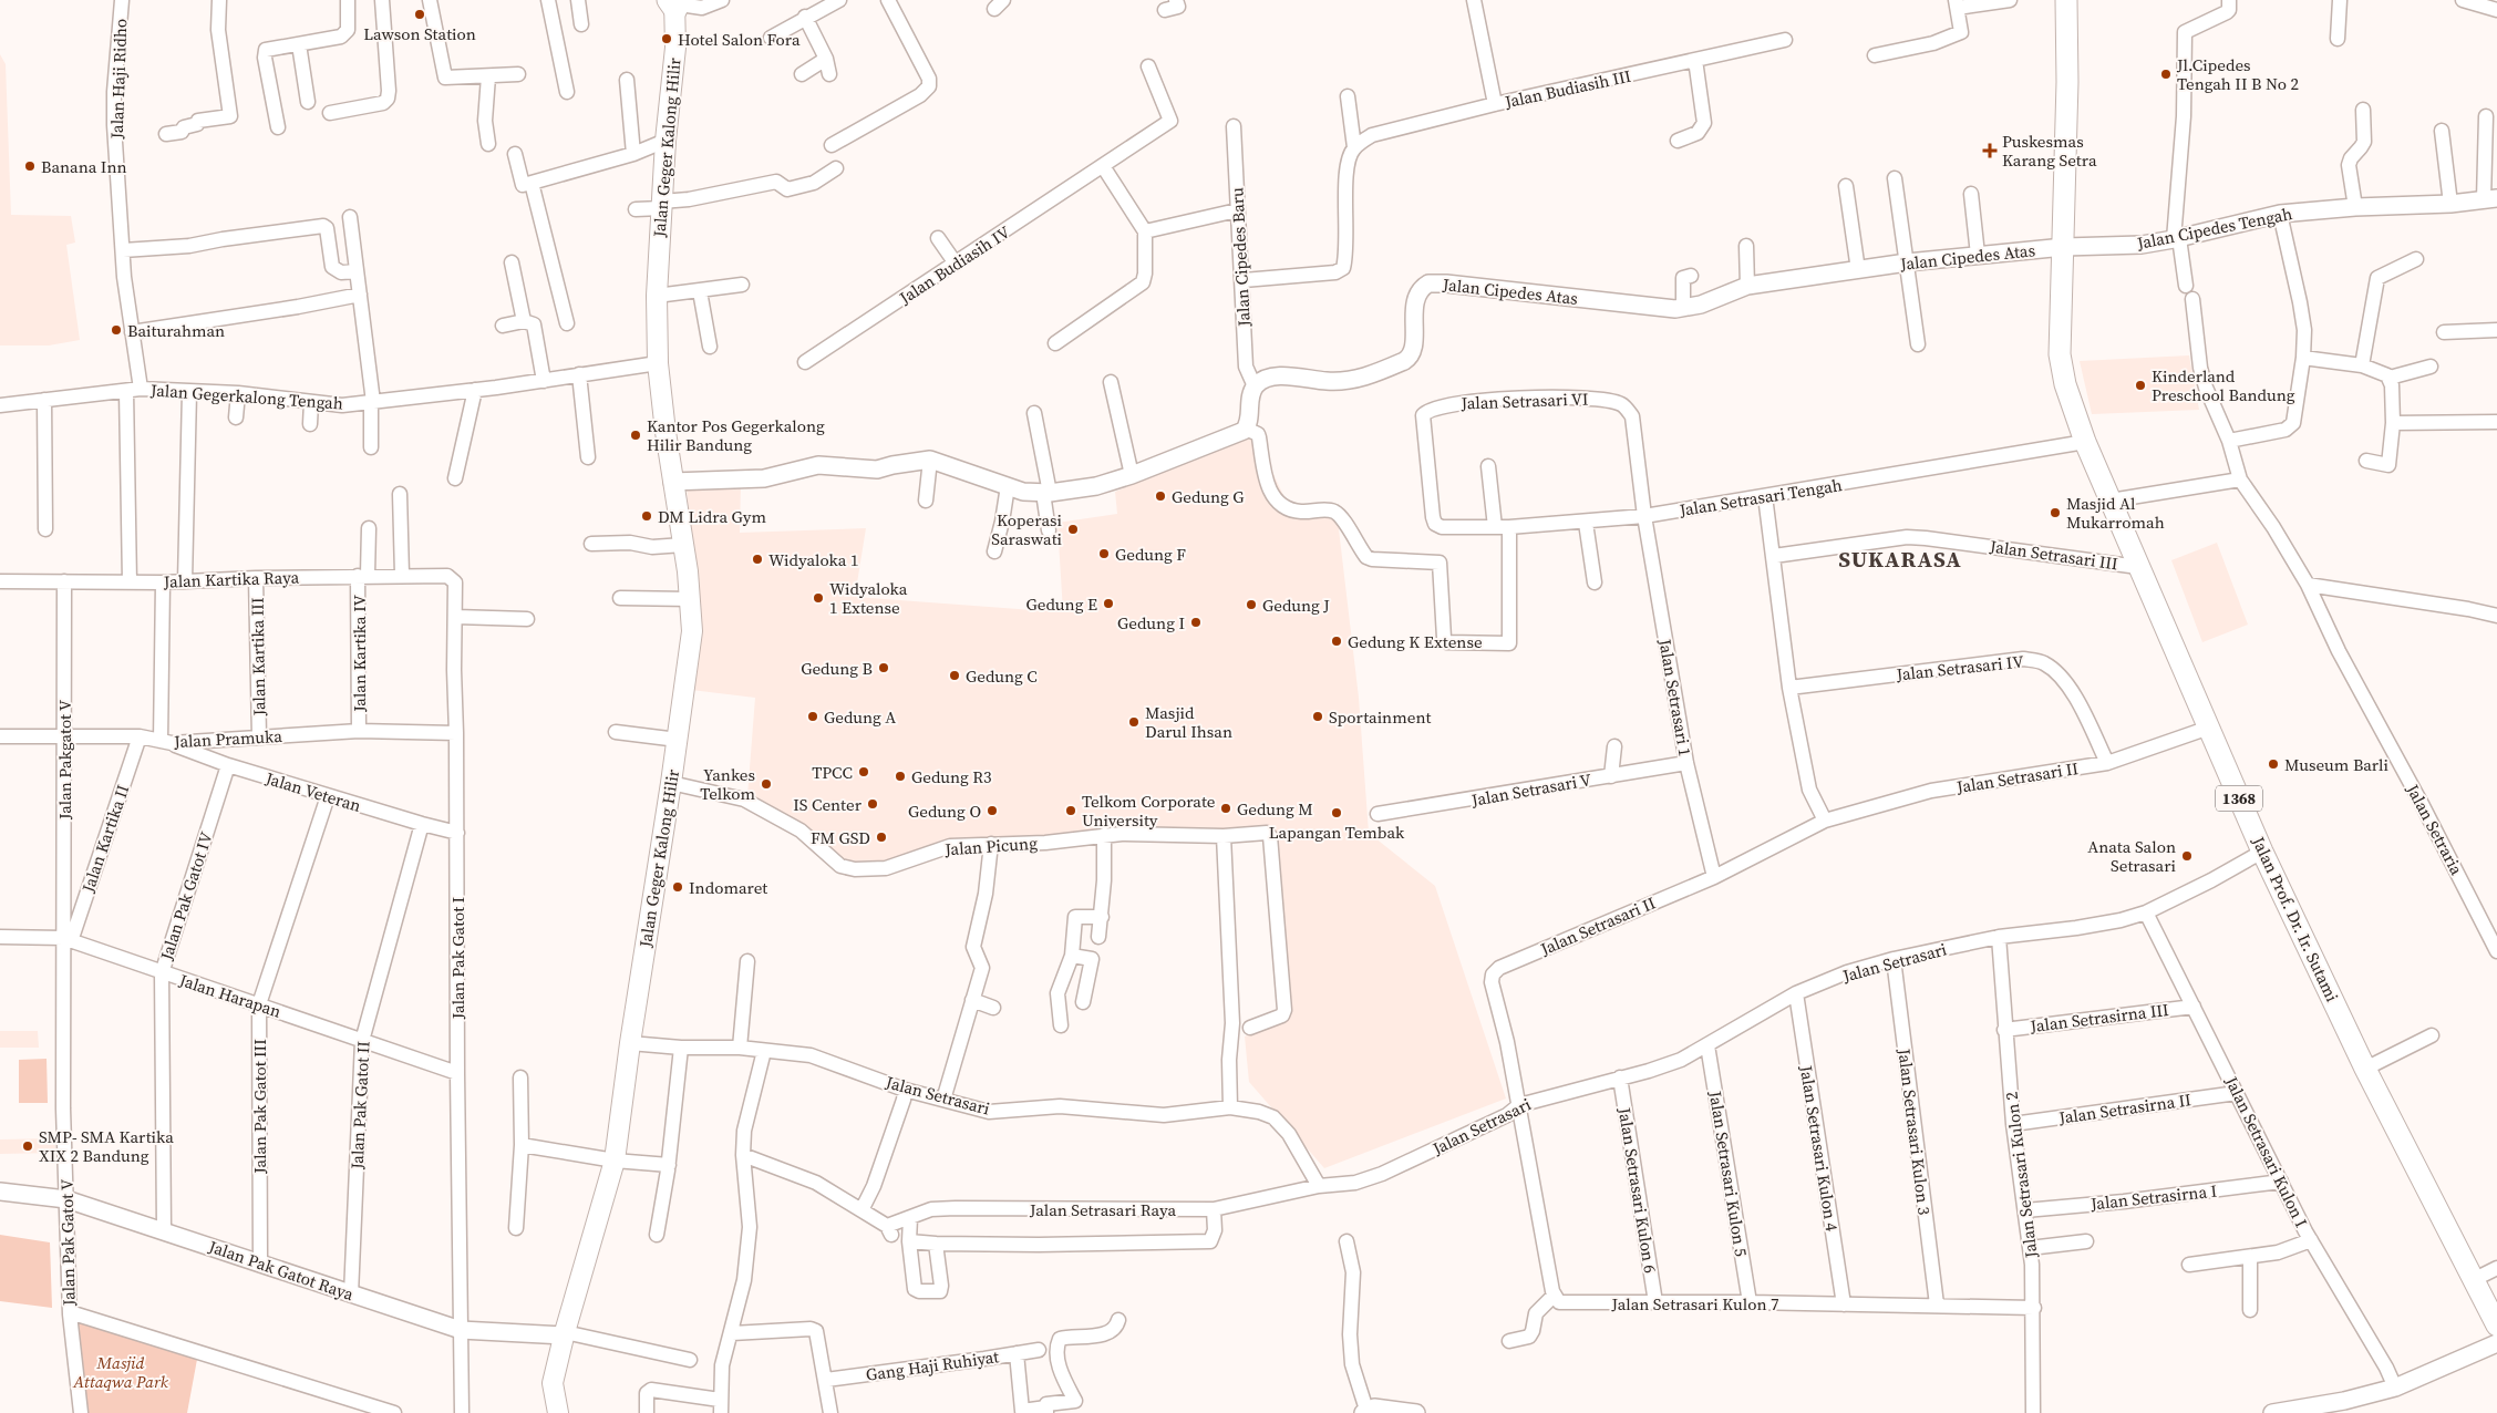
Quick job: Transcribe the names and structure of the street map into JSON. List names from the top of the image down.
{
  "streets": {
    "main road": ["Jalan Geger Kalong Hilir", "1368", "Jalan Prof. Dr. Ir. Sutami"],
    "street": [
      "Jalan Haji Ridho",
      "Jalan Budiasih III",
      "Jalan Cipedes Tengah",
      "Jalan Cipedes Baru",
      "Jalan Cipedes Atas",
      "Jalan Budiasih IV",
      "Jalan Gegerkalong Tengah",
      "Jalan Setrasari VI",
      "Jalan Setrasari Tengah",
      "Jalan Setrasari III",
      "Jalan Kartika Raya",
      "Jalan Kartika IV",
      "Jalan Kartika III",
      "Jalan Setrasari IV",
      "Jalan Setrasari 1",
      "Jalan Pramuka",
      "Jalan Pakgatot V",
      "Jalan Setrasari II",
      "Jalan Setrasari V",
      "Jalan Veteran",
      "Jalan Setraria",
      "Jalan Kartika II",
      "Jalan Picung",
      "Jalan Pak Gatot IV",
      "Jalan Pak Gatot I",
      "Jalan Setrasari",
      "Jalan Harapan",
      "Jalan Setrasirna III",
      "Jalan Pak Gatot II",
      "Jalan Pak Gatot III",
      "Jalan Setrasirna II",
      "Jalan Setrasari Kulon 3",
      "Jalan Setrasari Kulon 4",
      "Jalan Setrasari Kulon I",
      "Jalan Setrasari Kulon 5",
      "Jalan Setrasari Kulon 2",
      "Jalan Setrasari Kulon 6",
      "Jalan Setrasirna I",
      "Jalan Setrasari Raya",
      "Jalan Pak Gatot V",
      "Jalan Pak Gatot Raya",
      "Jalan Setrasari Kulon 7",
      "Gang Haji Ruhiyat"
    ]
  },
  "crossings": [
    ["Jalan Haji Ridho", "Jalan Gegerkalong Tengah"],
    ["Jalan Haji Ridho", "Jalan Kartika Raya"],
    ["Jalan Geger Kalong Hilir", "Jalan Gegerkalong Tengah"],
    ["Jalan Geger Kalong Hilir", "Jalan Picung"],
    ["Jalan Geger Kalong Hilir", "Jalan Setrasari"],
    ["Jalan Geger Kalong Hilir", "Jalan Pak Gatot Raya"],
    ["Jalan Cipedes Tengah", "Jalan Cipedes Atas"],
    ["Jalan Cipedes Tengah", "Jalan Prof. Dr. Ir. Sutami"],
    ["Jalan Cipedes Baru", "Jalan Cipedes Atas"],
    ["Jalan Cipedes Atas", "Jalan Prof. Dr. Ir. Sutami"],
    ["Jalan Setrasari VI", "Jalan Setrasari Tengah"],
    ["Jalan Setrasari VI", "Jalan Setrasari 1"],
    ["Jalan Setrasari Tengah", "Jalan Setrasari 1"],
    ["Jalan Setrasari Tengah", "Jalan Prof. Dr. Ir. Sutami"],
    ["Jalan Setrasari III", "Jalan Prof. Dr. Ir. Sutami"],
    ["Jalan Kartika Raya", "Jalan Kartika IV"],
    ["Jalan Kartika Raya", "Jalan Kartika III"],
    ["Jalan Kartika Raya", "Jalan Pakgatot V"],
    ["Jalan Kartika Raya", "Jalan Pak Gatot I"],
    ["Jalan Kartika IV", "Jalan Pramuka"],
    ["Jalan Kartika III", "Jalan Pramuka"],
    ["Jalan Setrasari IV", "Jalan Setrasari II"],
    ["Jalan Setrasari 1", "Jalan Setrasari II"],
    ["Jalan Setrasari 1", "Jalan Setrasari V"],
    ["Jalan Pramuka", "Jalan Pakgatot V"],
    ["Jalan Pramuka", "Jalan Veteran"],
    ["Jalan Pramuka", "Jalan Kartika II"],
    ["Jalan Pramuka", "Jalan Pak Gatot I"],
    ["Jalan Pakgatot V", "Jalan Kartika II"],
    ["Jalan Pakgatot V", "Jalan Harapan"],
    ["Jalan Pakgatot V", "Jalan Pak Gatot V"],
    ["Jalan Setrasari II", "Jalan Prof. Dr. Ir. Sutami"],
    ["Jalan Setrasari II", "Jalan Setrasari"],
    ["Jalan Veteran", "Jalan Pak Gatot IV"],
    ["Jalan Veteran", "Jalan Pak Gatot I"],
    ["Jalan Veteran", "Jalan Pak Gatot II"],
    ["Jalan Veteran", "Jalan Pak Gatot III"],
    ["Jalan Kartika II", "Jalan Harapan"],
    ["Jalan Kartika II", "Jalan Pak Gatot V"],
    ["Jalan Pak Gatot IV", "Jalan Harapan"],
    ["Jalan Pak Gatot IV", "Jalan Pak Gatot Raya"],
    ["Jalan Prof. Dr. Ir. Sutami", "Jalan Setrasari"],
    ["Jalan Pak Gatot I", "Jalan Harapan"],
    ["Jalan Pak Gatot I", "Jalan Pak Gatot Raya"],
    ["Jalan Setrasari", "Jalan Setrasari Kulon 3"],
    ["Jalan Setrasari", "Jalan Setrasari Kulon 4"],
    ["Jalan Setrasari", "Jalan Setrasari Kulon I"],
    ["Jalan Setrasari", "Jalan Setrasari Kulon 5"],
    ["Jalan Setrasari", "Jalan Setrasari Kulon 2"],
    ["Jalan Setrasari", "Jalan Setrasari Kulon 6"],
    ["Jalan Setrasari", "Jalan Setrasari Raya"],
    ["Jalan Harapan", "Jalan Pak Gatot II"],
    ["Jalan Harapan", "Jalan Pak Gatot III"],
    ["Jalan Harapan", "Jalan Pak Gatot V"],
    ["Jalan Setrasirna III", "Jalan Setrasari Kulon I"],
    ["Jalan Setrasirna III", "Jalan Setrasari Kulon 2"],
    ["Jalan Pak Gatot II", "Jalan Pak Gatot Raya"],
    ["Jalan Pak Gatot III", "Jalan Pak Gatot Raya"],
    ["Jalan Setrasirna II", "Jalan Setrasari Kulon I"],
    ["Jalan Setrasirna II", "Jalan Setrasari Kulon 2"],
    ["Jalan Setrasari Kulon 3", "Jalan Setrasari Kulon 7"],
    ["Jalan Setrasari Kulon 4", "Jalan Setrasari Kulon 7"],
    ["Jalan Setrasari Kulon I", "Jalan Setrasirna I"],
    ["Jalan Setrasari Kulon 5", "Jalan Setrasari Kulon 7"],
    ["Jalan Setrasari Kulon 2", "Jalan Setrasirna I"],
    ["Jalan Setrasari Kulon 2", "Jalan Setrasari Kulon 7"],
    ["Jalan Setrasari Kulon 6", "Jalan Setrasari Kulon 7"],
    ["Jalan Pak Gatot V", "Jalan Pak Gatot Raya"]
  ],
  "districts": ["SUKARASA"],
  "parks": ["Masjid Attaqwa Park"],
  "places": {
    "other": [
      "Lawson Station",
      "Hotel Salon Fora",
      "Jl.Cipedes Tengah II B No 2",
      "Banana Inn",
      "Baiturahman",
      "Kinderland Preschool Bandung",
      "Kantor Pos Gegerkalong Hilir Bandung",
      "Gedung G",
      "Masjid Al Mukarromah",
      "DM Lidra Gym",
      "Koperasi Saraswati",
      "Gedung F",
      "Widyaloka 1",
      "Widyaloka 1 Extense",
      "Gedung E",
      "Gedung J",
      "Gedung I",
      "Gedung K Extense",
      "Gedung B",
      "Gedung C",
      "Gedung A",
      "Sportainment",
      "Masjid Darul Ihsan",
      "Museum Barli",
      "TPCC",
      "Gedung R3",
      "Yankes Telkom",
      "IS Center",
      "Gedung M",
      "Gedung O",
      "Telkom Corporate University",
      "Lapangan Tembak",
      "FM GSD",
      "Anata Salon Setrasari",
      "Indomaret",
      "SMP- SMA Kartika XIX 2 Bandung"
    ],
    "health": ["Puskesmas Karang Setra"]
  }
}
